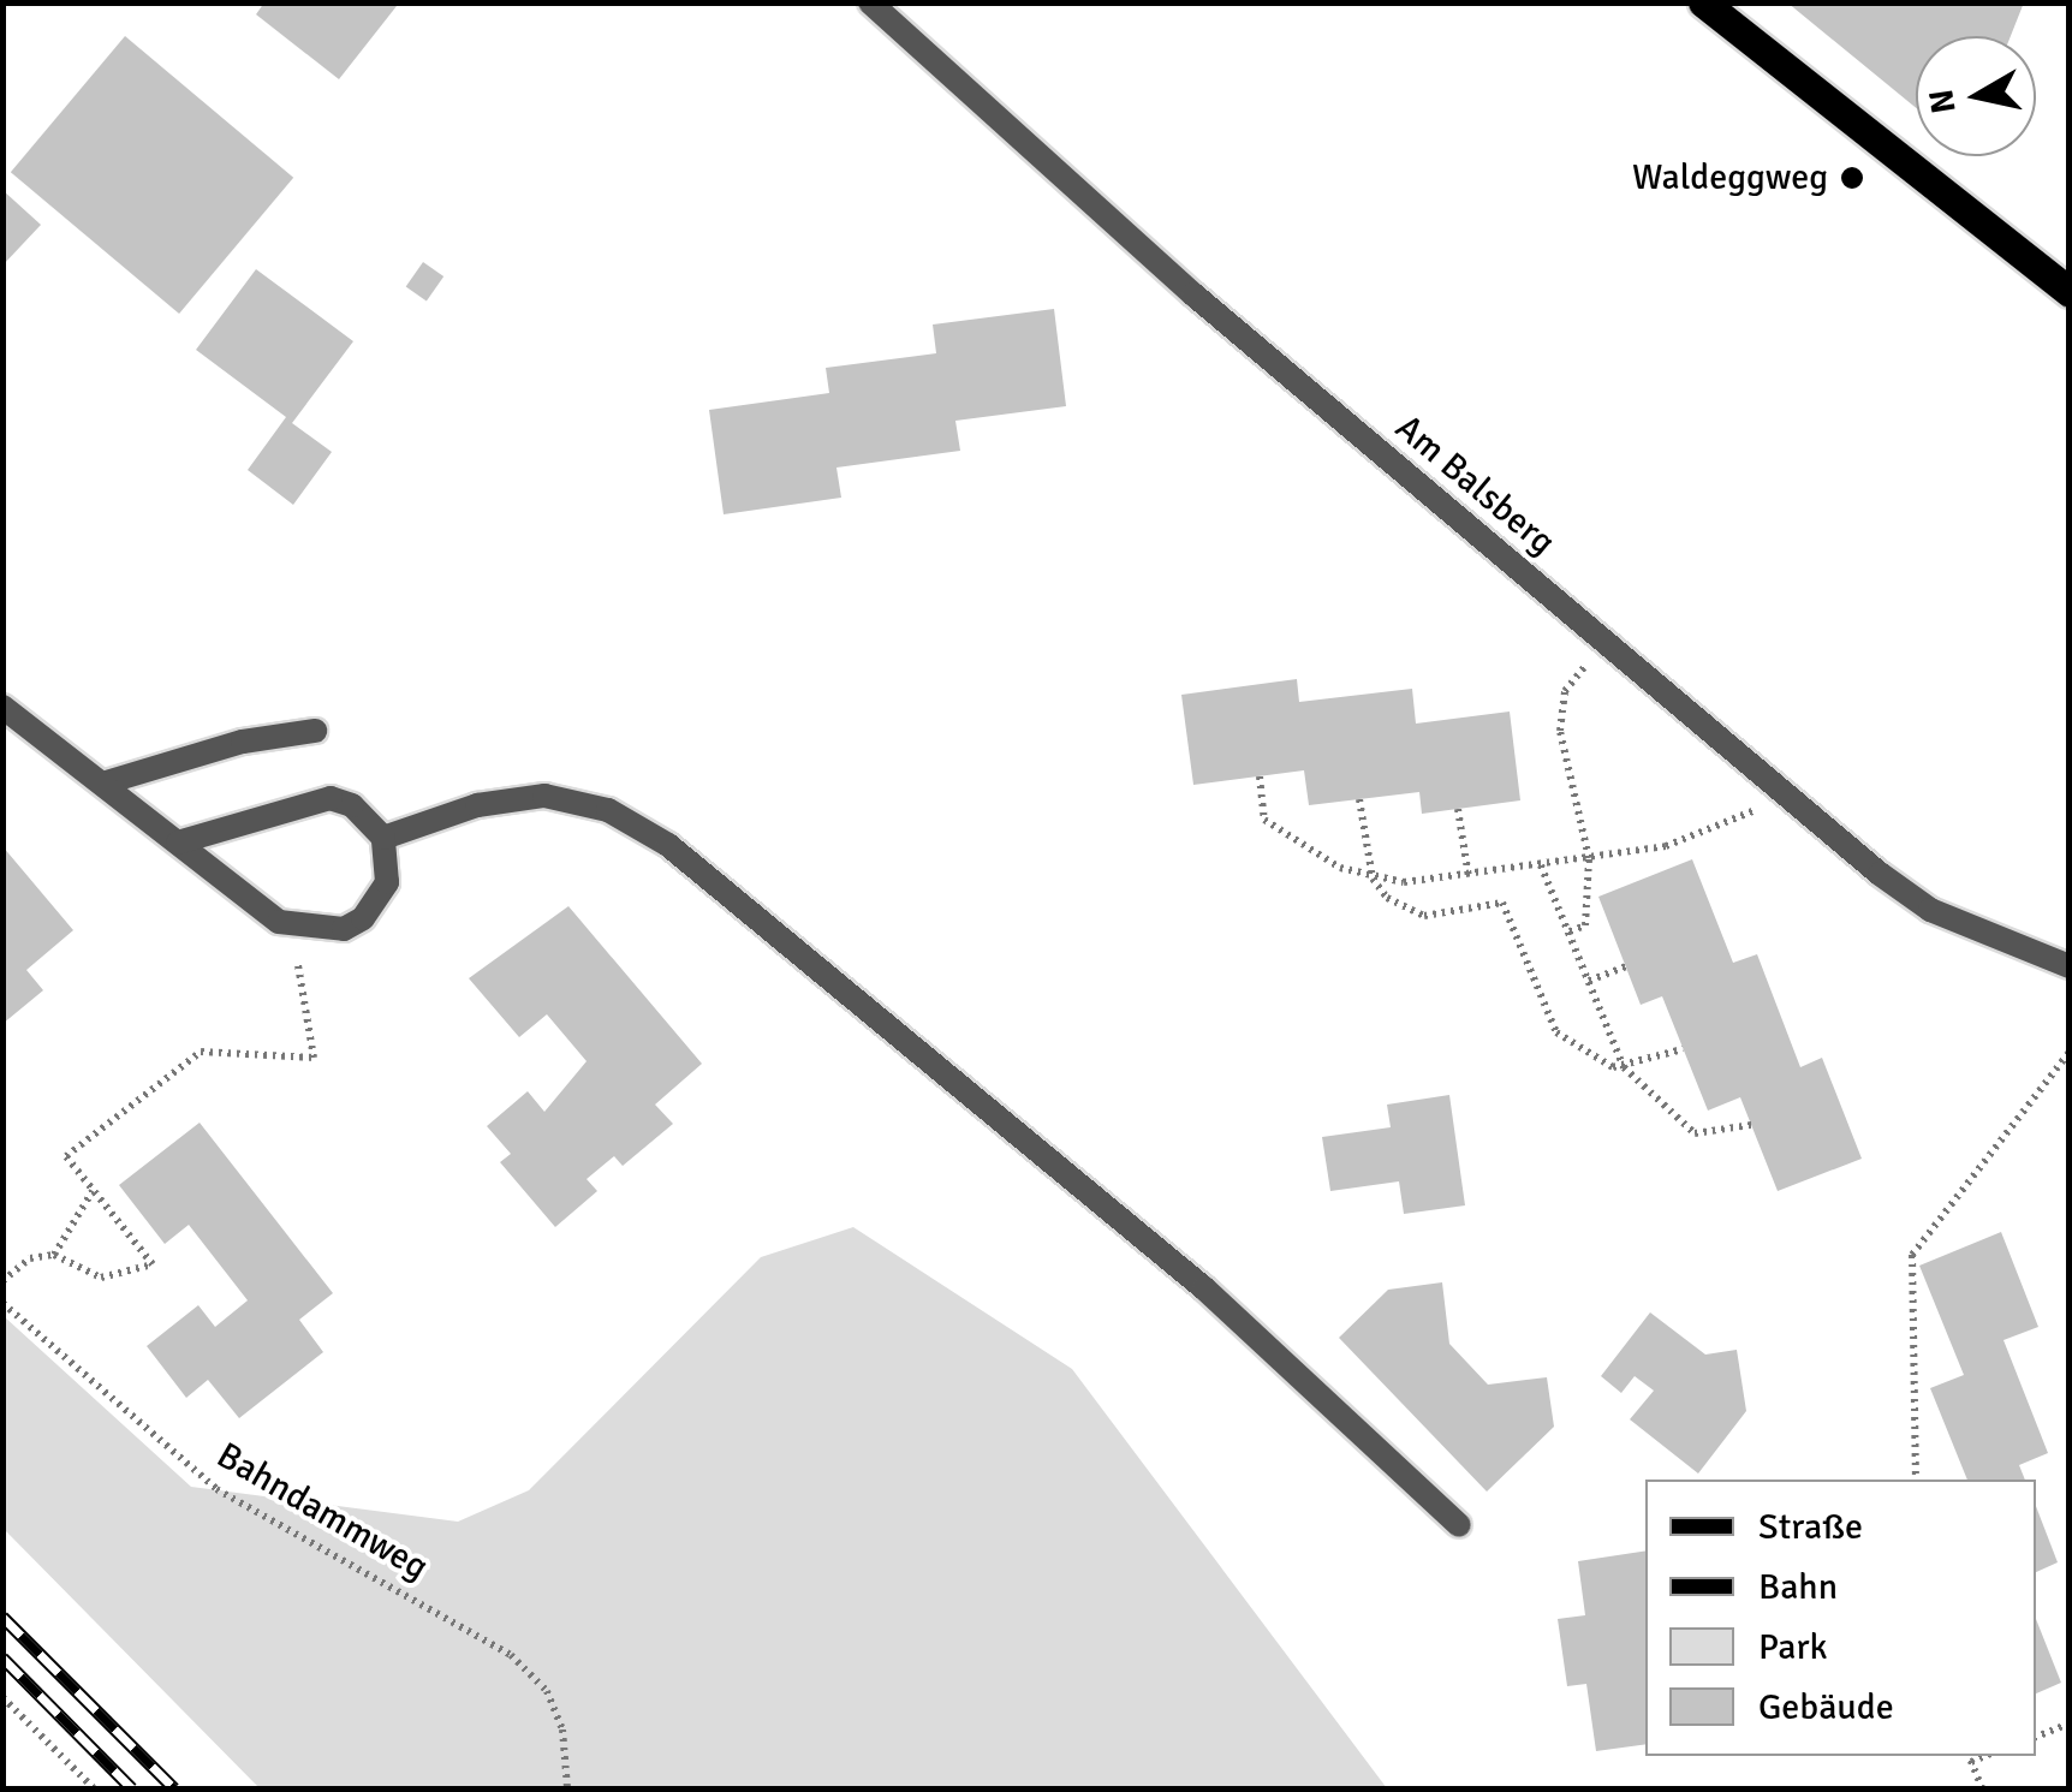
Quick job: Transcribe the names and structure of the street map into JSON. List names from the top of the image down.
{
  "streets": {
    "street": ["Am Balsberg"],
    "path": ["Bahndammweg"]
  },
  "places": ["Waldeggweg"],
  "legend": [
    "Straße",
    "Bahn",
    "Park",
    "Gebäude"
  ],
  "north": "left"
}
